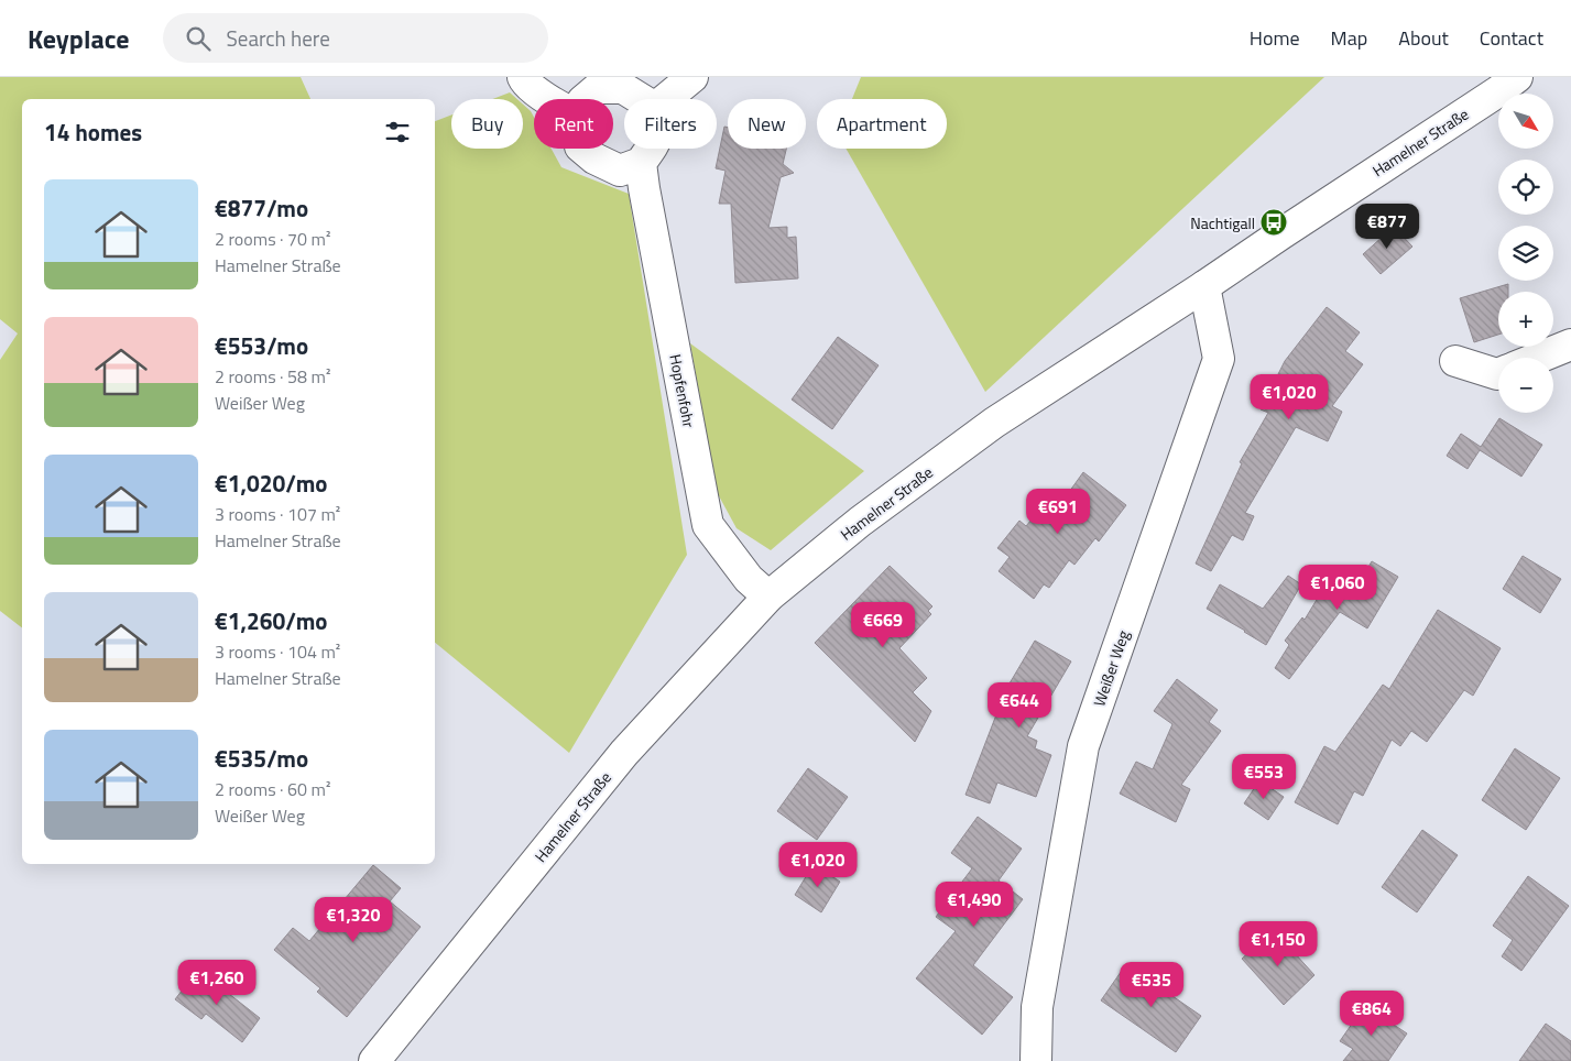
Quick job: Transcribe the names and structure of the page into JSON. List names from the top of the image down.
{
  "streets": {
    "street": ["Hamelner Straße", "Hopfenfohr", "Weißer Weg"]
  },
  "crossings": [
    ["Hamelner Straße", "Hopfenfohr"],
    ["Hamelner Straße", "Weißer Weg"]
  ],
  "places": {
    "bus stop": ["Nachtigall"]
  },
  "north": "bottom right",
  "page": {
    "header": "Keyplace",
    "search": "Search here",
    "nav": [
      "Home",
      "Map",
      "About",
      "Contact"
    ],
    "map_buttons": ["+", "−"],
    "chip": [
      "Buy",
      "Rent",
      "Filters",
      "New",
      "Apartment"
    ],
    "heading": "14 homes",
    "list": [
      {
        "name": "€877/mo",
        "note": "2 rooms · 70 m² · Hamelner Straße"
      },
      {
        "name": "€553/mo",
        "note": "2 rooms · 58 m² · Weißer Weg"
      },
      {
        "name": "€1,020/mo",
        "note": "3 rooms · 107 m² · Hamelner Straße"
      },
      {
        "name": "€1,260/mo",
        "note": "3 rooms · 104 m² · Hamelner Straße"
      },
      {
        "name": "€535/mo",
        "note": "2 rooms · 60 m² · Weißer Weg"
      }
    ],
    "price": [
      "€877",
      "€1,020",
      "€691",
      "€1,060",
      "€669",
      "€644",
      "€553",
      "€1,020",
      "€1,490",
      "€1,320",
      "€1,150",
      "€1,260",
      "€535",
      "€864"
    ]
  }
}
